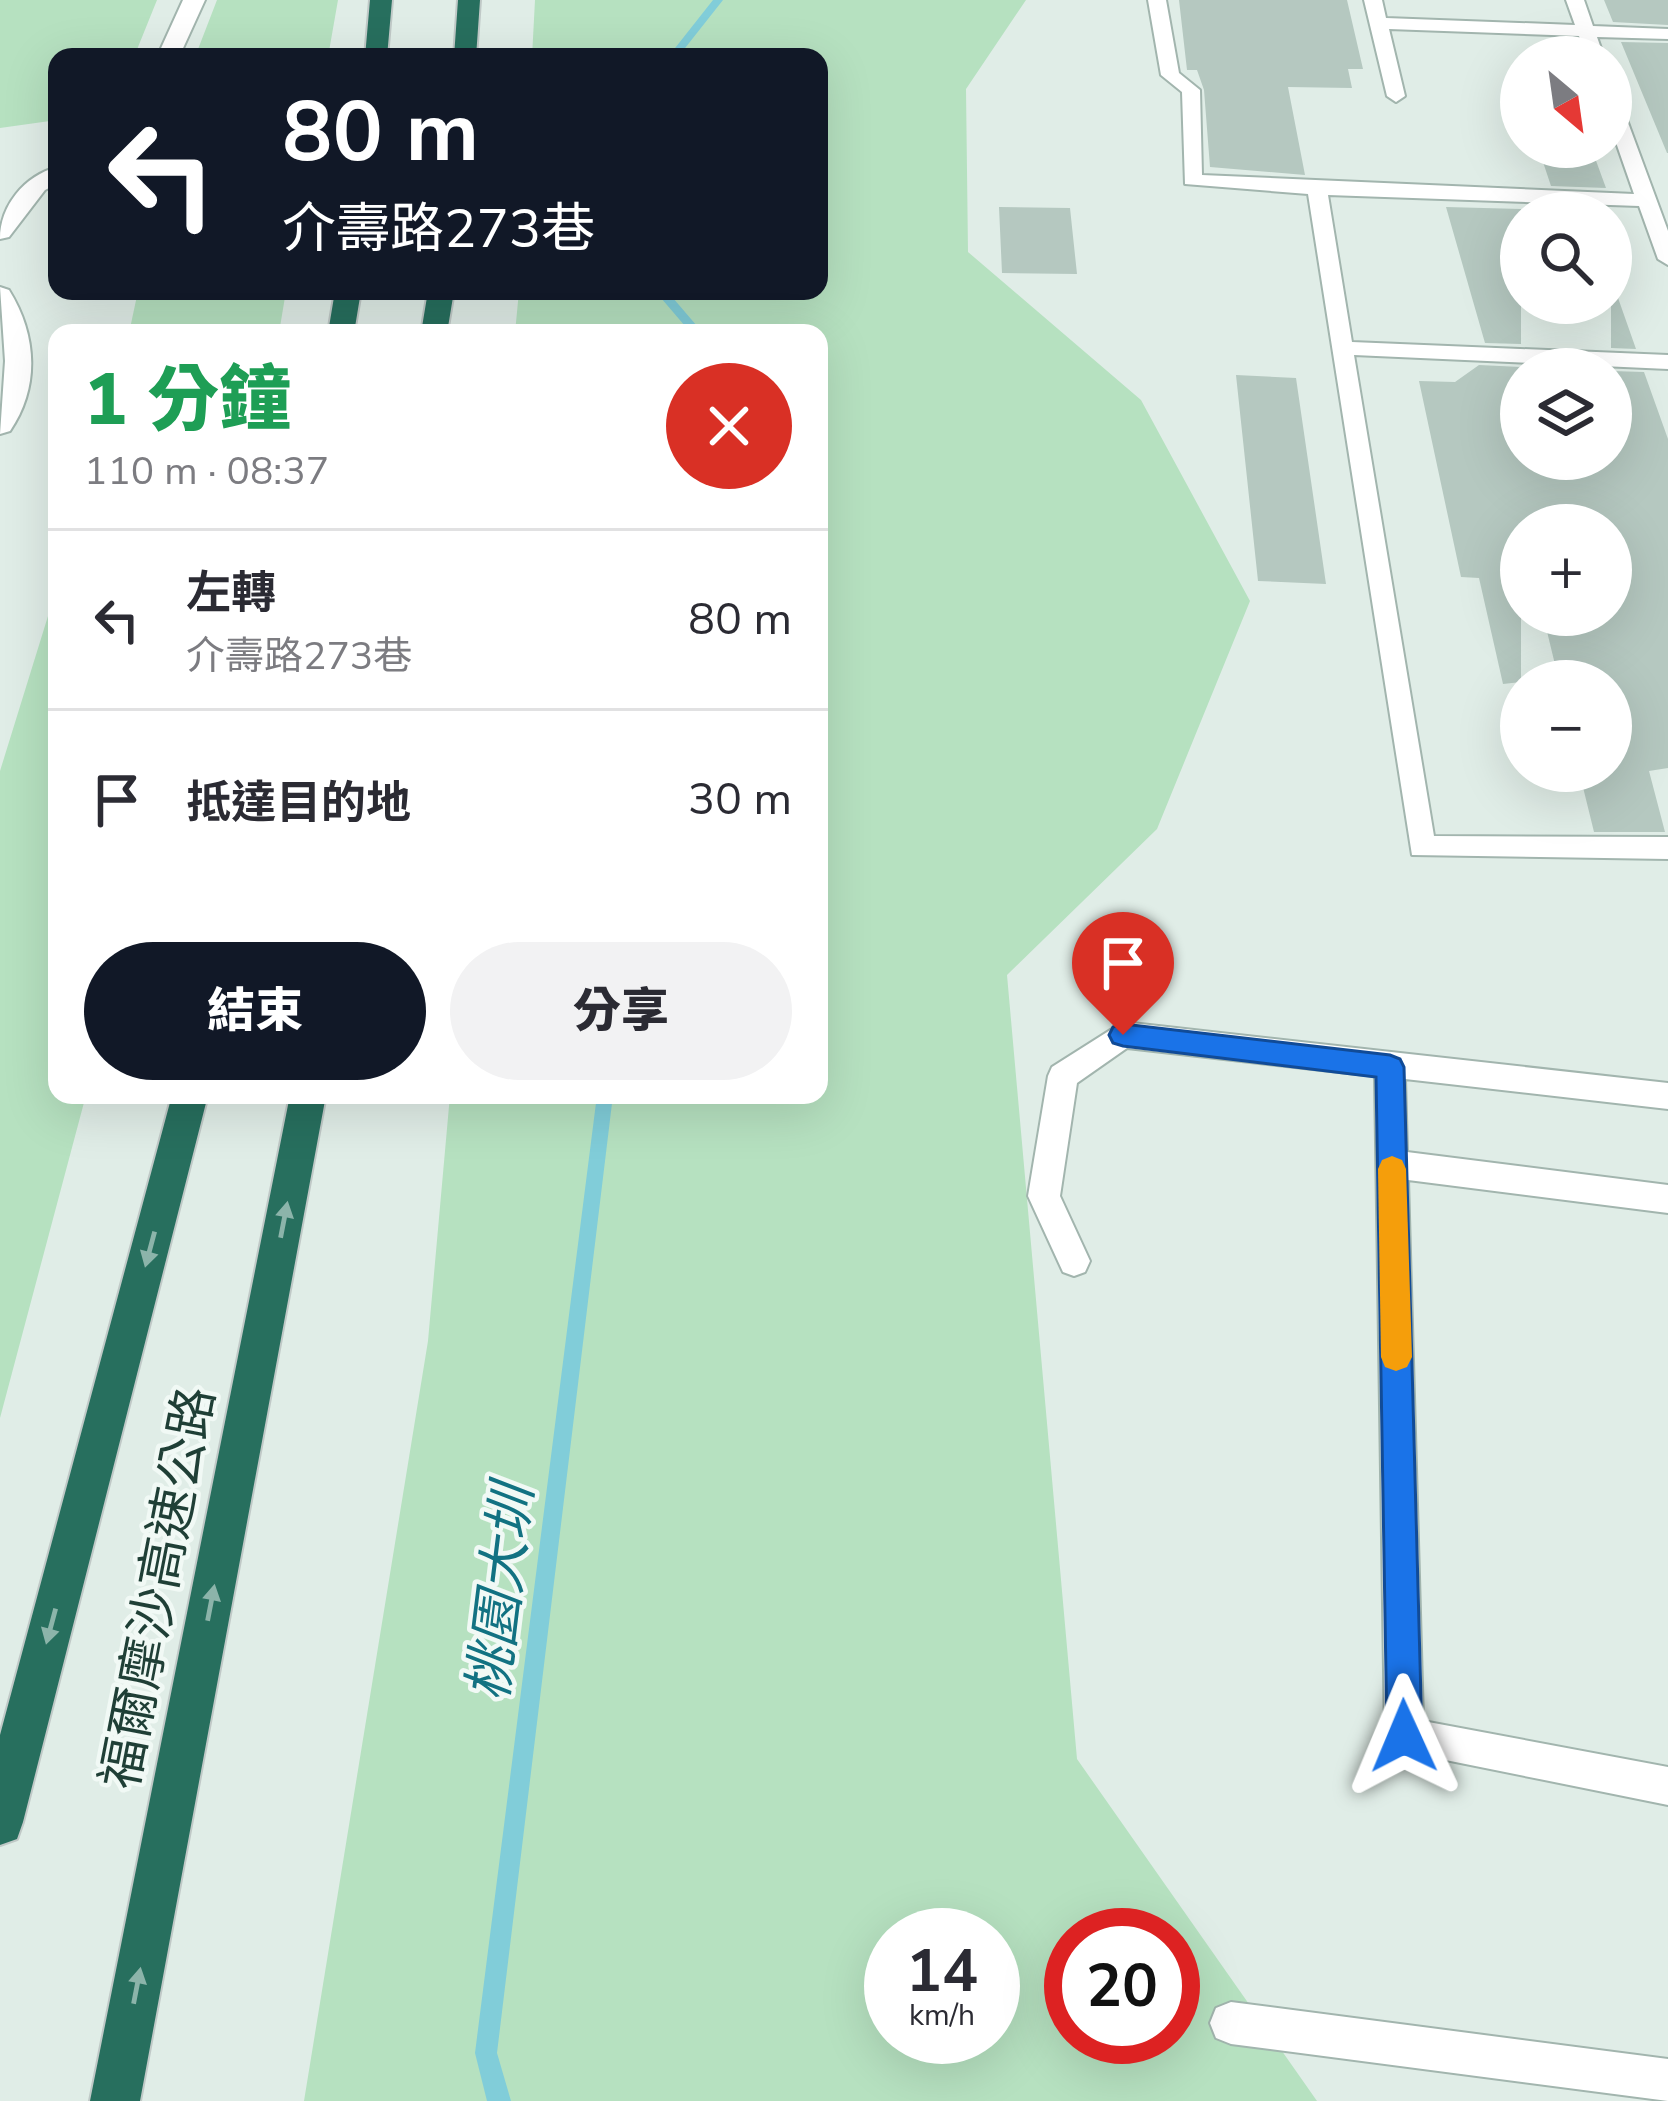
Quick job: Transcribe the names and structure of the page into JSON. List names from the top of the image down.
{
  "streets": {
    "highway": ["福爾摩沙高速公路"]
  },
  "water": ["桃園大圳"],
  "north": "bottom right",
  "page": {
    "map_buttons": ["+", "−"],
    "turn": ["80 m", "介壽路273巷"],
    "heading": ["1 分鐘", "110 m · 08:37"],
    "list": [
      {
        "name": "左轉",
        "note": "介壽路273巷",
        "value": "80 m"
      },
      {
        "name": "抵達目的地",
        "value": "30 m"
      }
    ],
    "buttons": ["結束", "分享"],
    "speed": "14 km/h",
    "limit": "20"
  }
}
